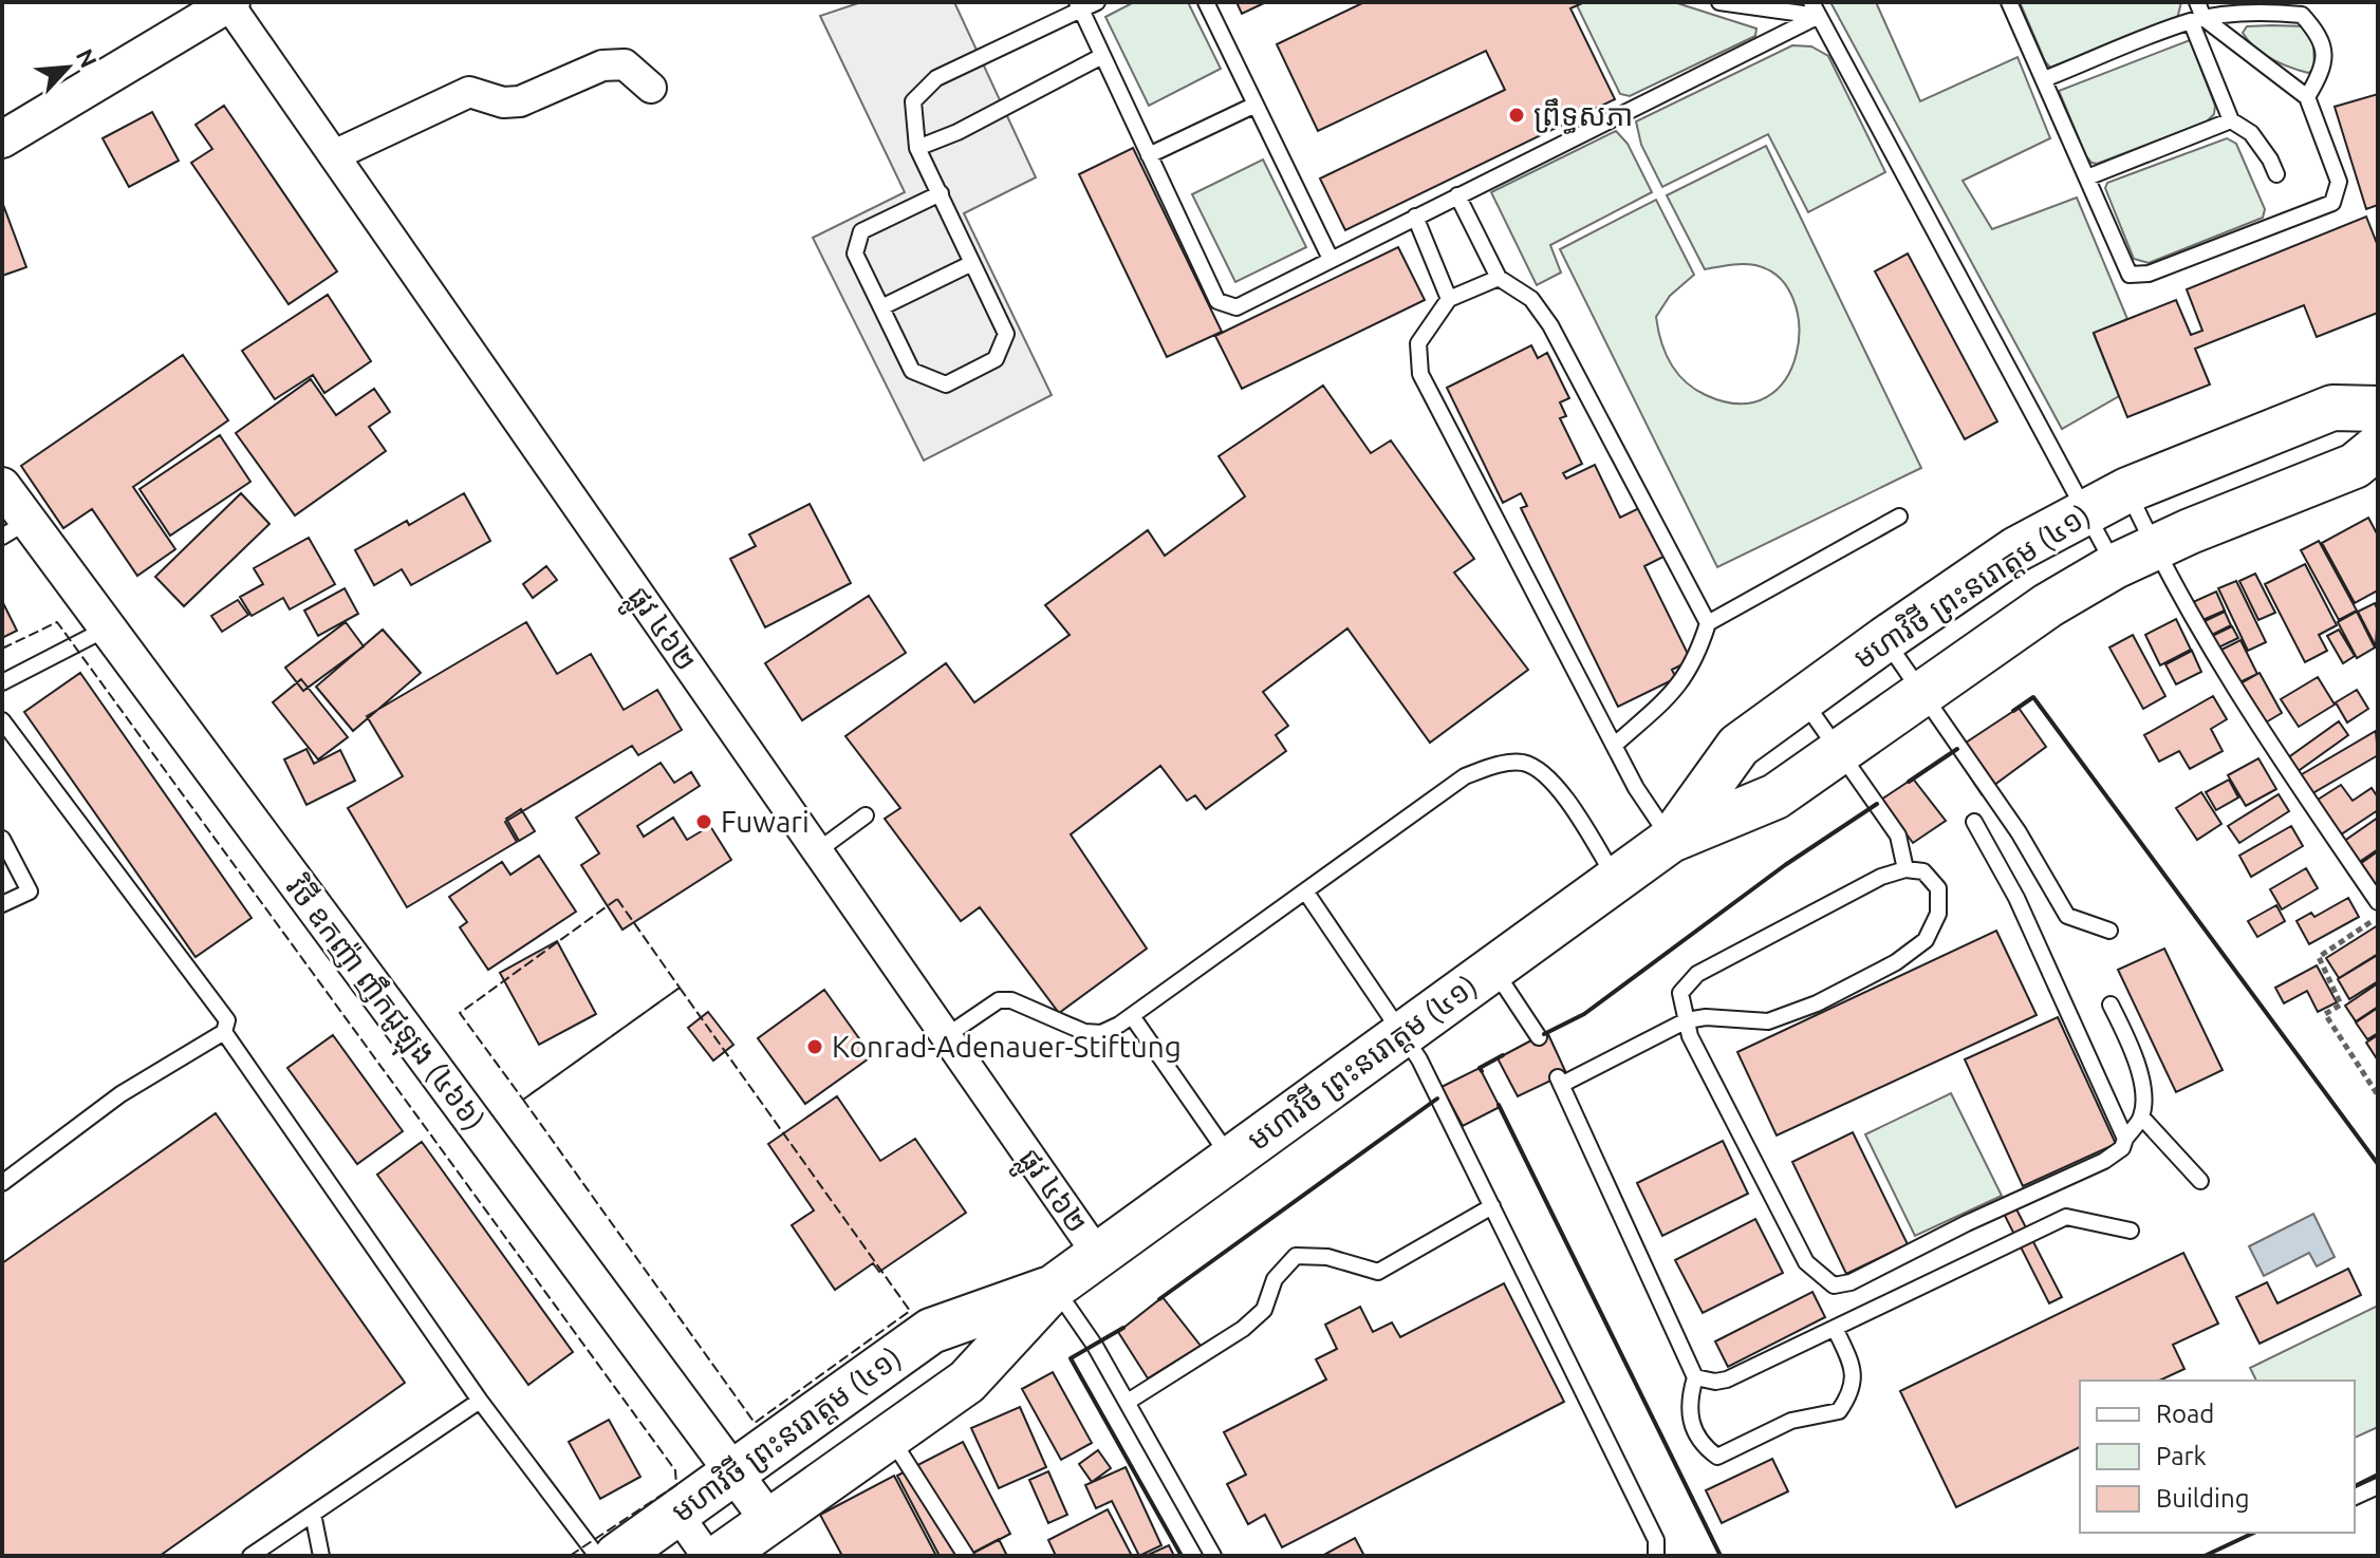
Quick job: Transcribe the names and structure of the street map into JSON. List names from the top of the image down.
{
  "streets": {
    "main road": ["មហាវិថី ព្រះនរោត្តម (៤១)"],
    "street": ["ផ្លូវ ៤៦២", "វិថី ឧកញ៉ា ញឹកជូឡុង (៤៦៦)"]
  },
  "crossings": [
    ["មហាវិថី ព្រះនរោត្តម (៤១)", "ផ្លូវ ៤៦២"],
    ["មហាវិថី ព្រះនរោត្តម (៤១)", "វិថី ឧកញ៉ា ញឹកជូឡុង (៤៦៦)"]
  ],
  "places": ["ព្រឹទ្ធសភា", "Fuwari", "Konrad-Adenauer-Stiftung"],
  "legend": ["Road", "Park", "Building"],
  "north": "top right"
}
